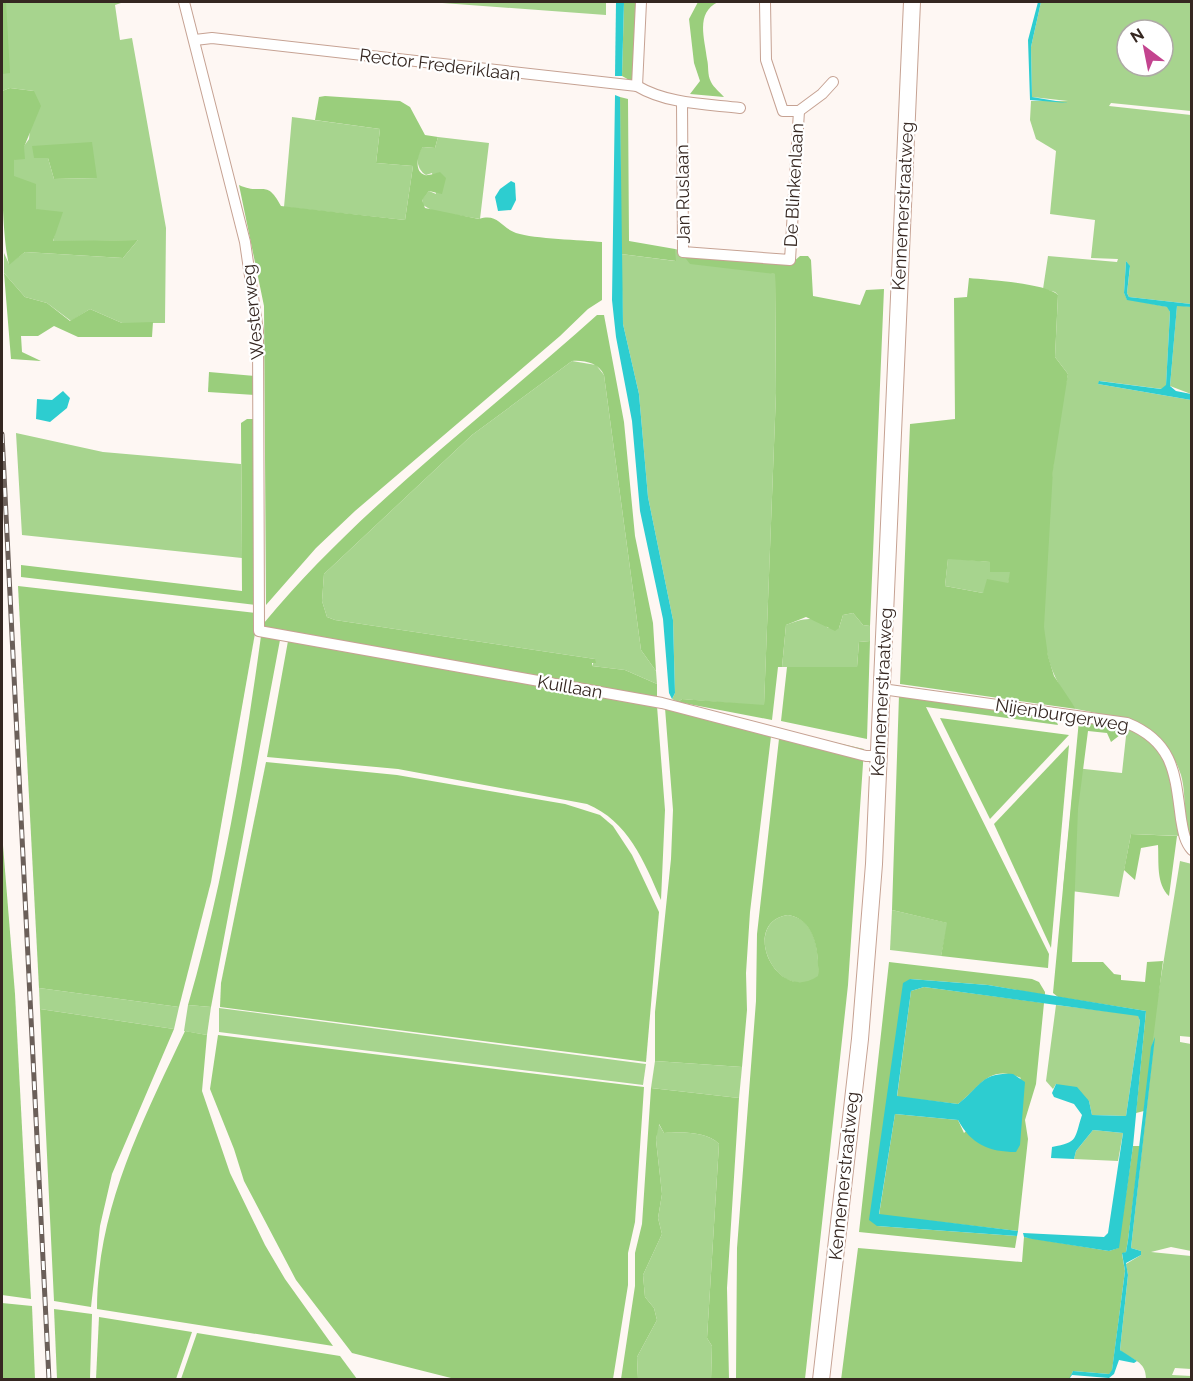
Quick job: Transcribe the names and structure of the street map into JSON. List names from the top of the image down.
{
  "streets": {
    "main road": ["Kennemerstraatweg"],
    "street": [
      "Rector Frederiklaan",
      "De Blinkenlaan",
      "Jan Ruslaan",
      "Westerweg",
      "Kuillaan",
      "Nijenburgerweg"
    ]
  },
  "crossings": [
    ["Rector Frederiklaan", "Jan Ruslaan"],
    ["Rector Frederiklaan", "Westerweg"],
    ["De Blinkenlaan", "Jan Ruslaan"],
    ["Kennemerstraatweg", "Kuillaan"],
    ["Kennemerstraatweg", "Nijenburgerweg"],
    ["Westerweg", "Kuillaan"]
  ],
  "north": "top left"
}
